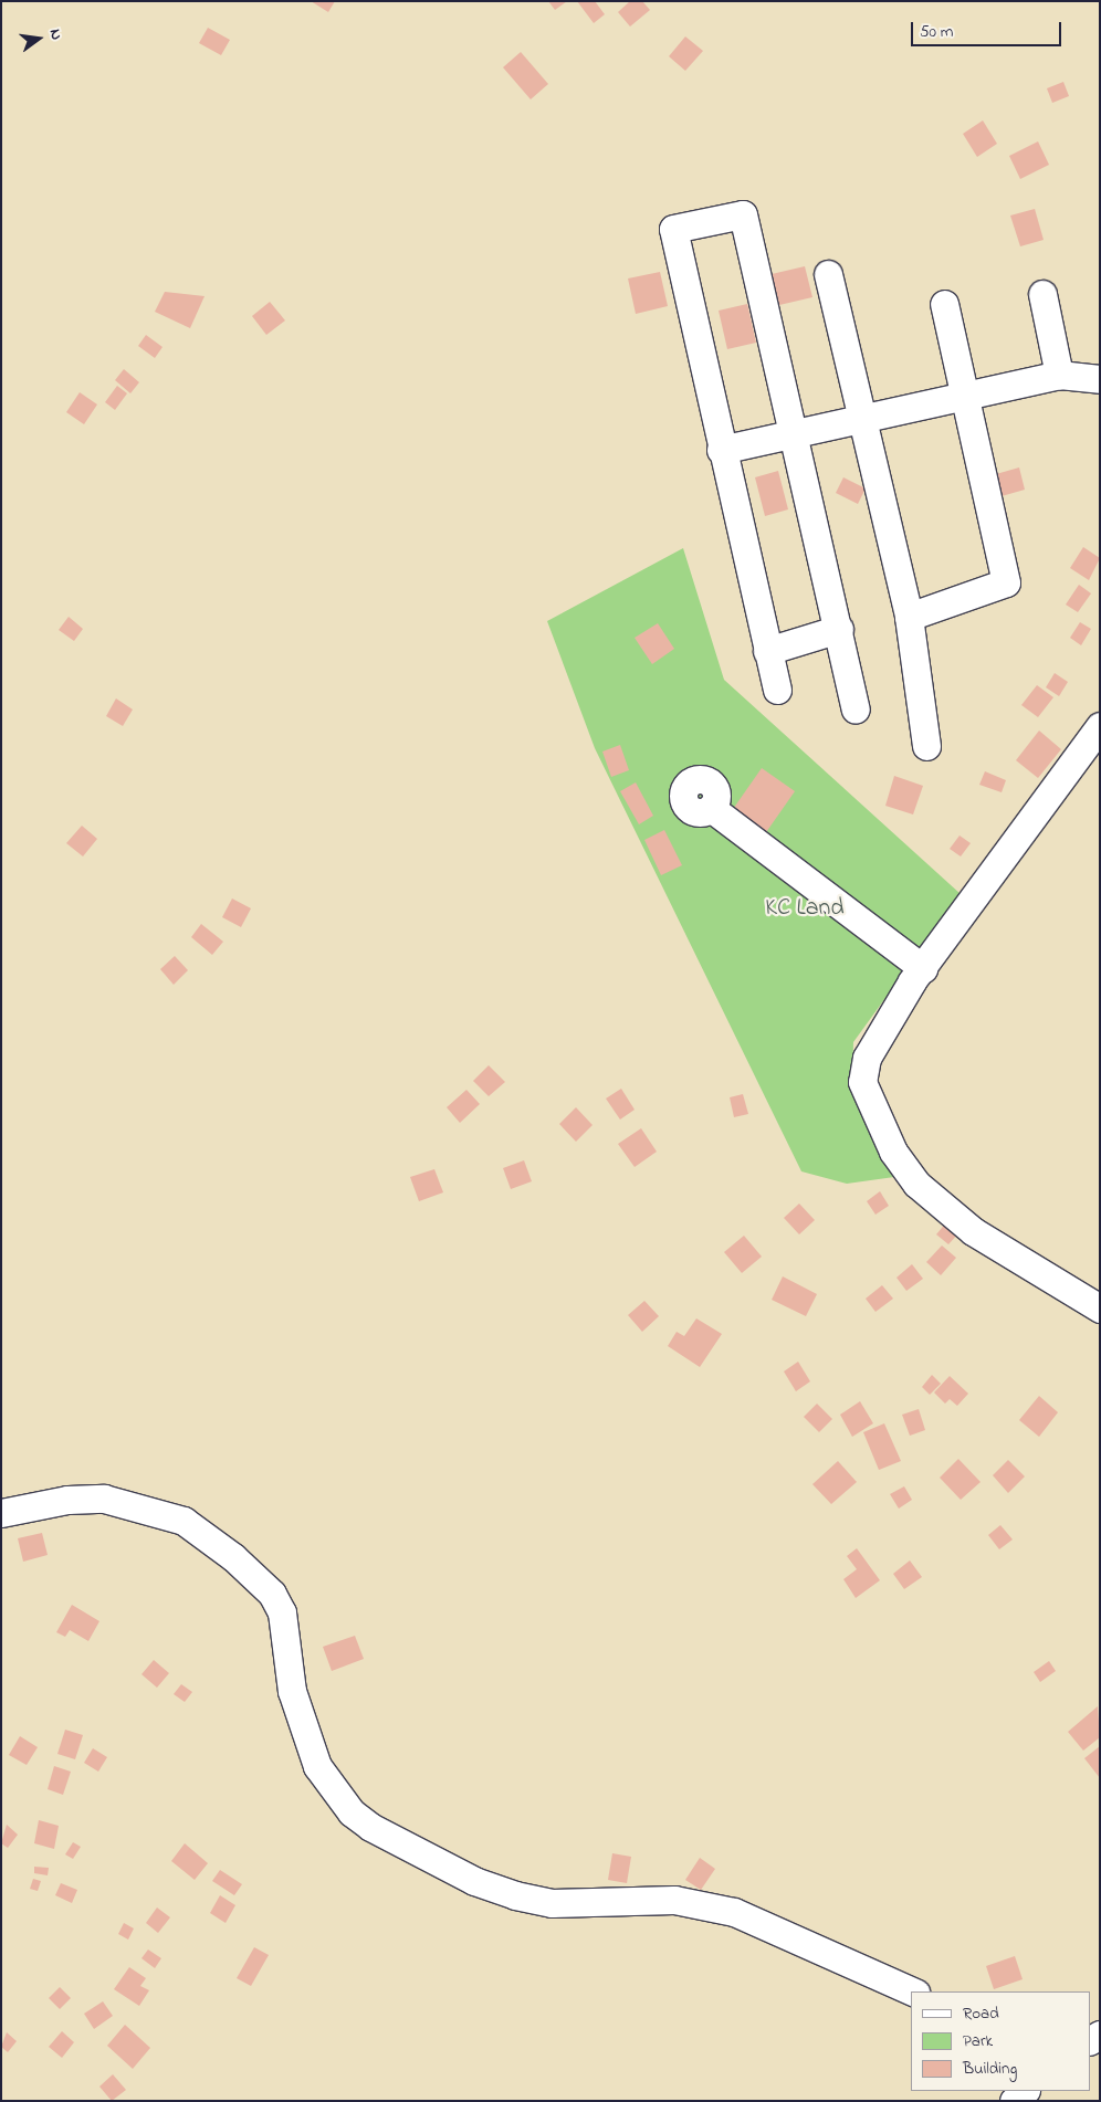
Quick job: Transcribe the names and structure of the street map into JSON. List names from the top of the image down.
{
  "parks": ["KC Land"],
  "legend": ["Road", "Park", "Building"],
  "scale_bar": "50 m",
  "north": "right"
}
